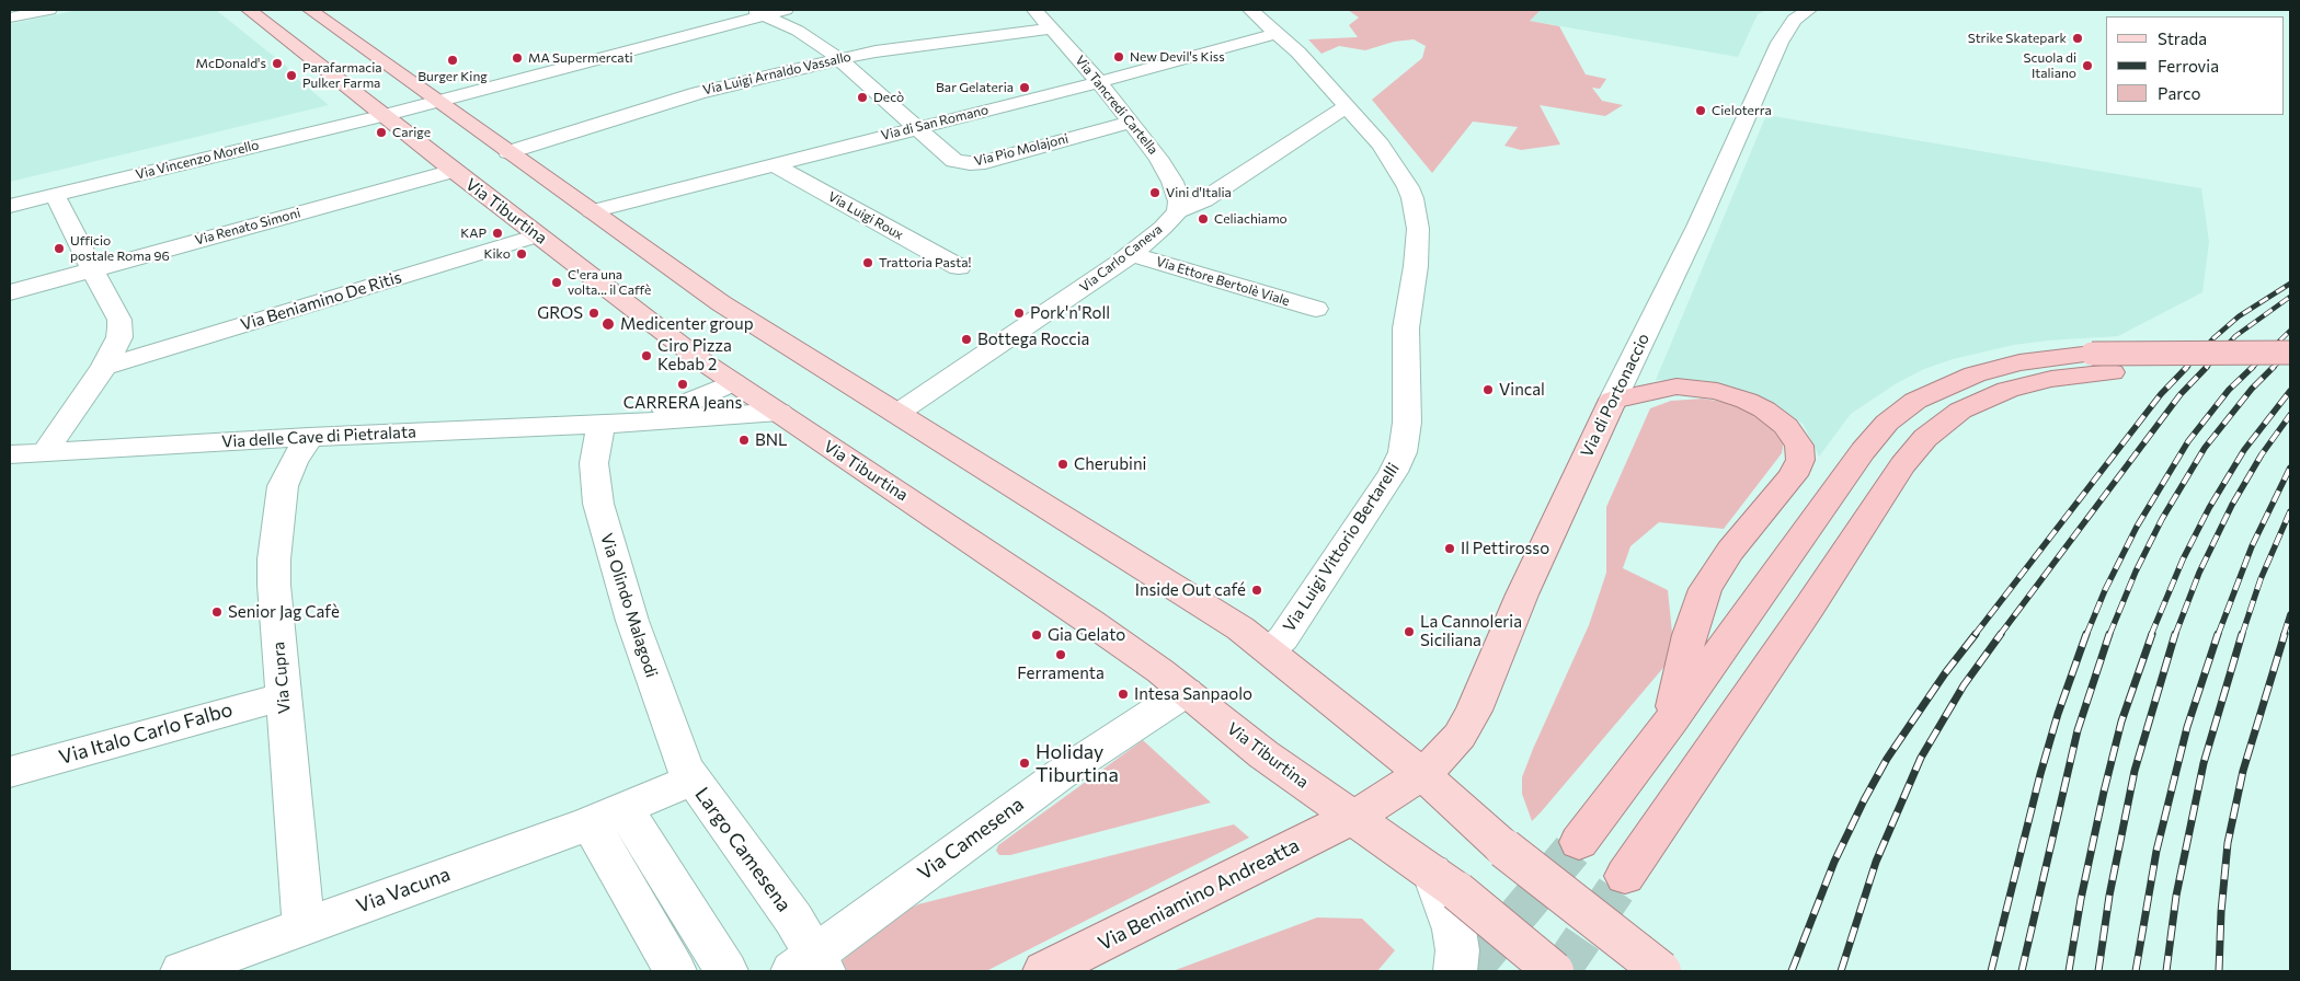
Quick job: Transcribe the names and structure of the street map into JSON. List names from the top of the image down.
{
  "streets": {
    "main road": ["Via Tiburtina", "Via di Portonaccio", "Via Beniamino Andreatta"],
    "street": [
      "Via Luigi Arnaldo Vassallo",
      "Via Tancredi Cartella",
      "Via di San Romano",
      "Via Pio Molajoni",
      "Via Vincenzo Morello",
      "Via Luigi Roux",
      "Via Renato Simoni",
      "Via Carlo Caneva",
      "Via Ettore Bertolè Viale",
      "Via Beniamino De Ritis",
      "Via delle Cave di Pietralata",
      "Via Luigi Vittorio Bertarelli",
      "Via Olindo Malagodi",
      "Via Cupra",
      "Via Italo Carlo Falbo",
      "Via Camesena",
      "Largo Camesena",
      "Via Vacuna"
    ]
  },
  "crossings": [
    ["Via Luigi Arnaldo Vassallo", "Via Tancredi Cartella"],
    ["Via Luigi Arnaldo Vassallo", "Via Pio Molajoni"],
    ["Via Tancredi Cartella", "Via di San Romano"],
    ["Via Tancredi Cartella", "Via Pio Molajoni"],
    ["Via Tancredi Cartella", "Via Carlo Caneva"],
    ["Via di San Romano", "Via Pio Molajoni"],
    ["Via di San Romano", "Via Luigi Roux"],
    ["Via di San Romano", "Via Luigi Vittorio Bertarelli"],
    ["Via Vincenzo Morello", "Via Tiburtina"],
    ["Via Tiburtina", "Via Renato Simoni"],
    ["Via Tiburtina", "Via Beniamino De Ritis"],
    ["Via Tiburtina", "Via delle Cave di Pietralata"],
    ["Via Tiburtina", "Via Camesena"],
    ["Via Tiburtina", "Via Beniamino Andreatta"],
    ["Via Carlo Caneva", "Via Ettore Bertolè Viale"],
    ["Via Carlo Caneva", "Via Luigi Vittorio Bertarelli"],
    ["Via delle Cave di Pietralata", "Via Olindo Malagodi"],
    ["Via delle Cave di Pietralata", "Via Cupra"],
    ["Via Olindo Malagodi", "Largo Camesena"],
    ["Via Cupra", "Via Italo Carlo Falbo"],
    ["Via Cupra", "Via Vacuna"],
    ["Via Camesena", "Largo Camesena"],
    ["Largo Camesena", "Via Vacuna"]
  ],
  "places": [
    "Strike Skatepark",
    "New Devil's Kiss",
    "MA Supermercati",
    "Burger King",
    "McDonald's",
    "Scuola di Italiano",
    "Parafarmacia Pulker Farma",
    "Bar Gelateria",
    "Decò",
    "Cieloterra",
    "Carige",
    "Vini d'Italia",
    "Celiachiamo",
    "KAP",
    "Ufficio postale Roma 96",
    "Kiko",
    "Trattoria Pasta!",
    "C'era una volta... il Caffè",
    "GROS",
    "Pork'n'Roll",
    "Medicenter group",
    "Bottega Roccia",
    "Ciro Pizza Kebab 2",
    "CARRERA Jeans",
    "Vincal",
    "BNL",
    "Cherubini",
    "Il Pettirosso",
    "Inside Out café",
    "Senior Jag Cafè",
    "La Cannoleria Siciliana",
    "Gia Gelato",
    "Ferramenta",
    "Intesa Sanpaolo",
    "Holiday Tiburtina"
  ],
  "legend": ["Strada", "Ferrovia", "Parco"]
}
